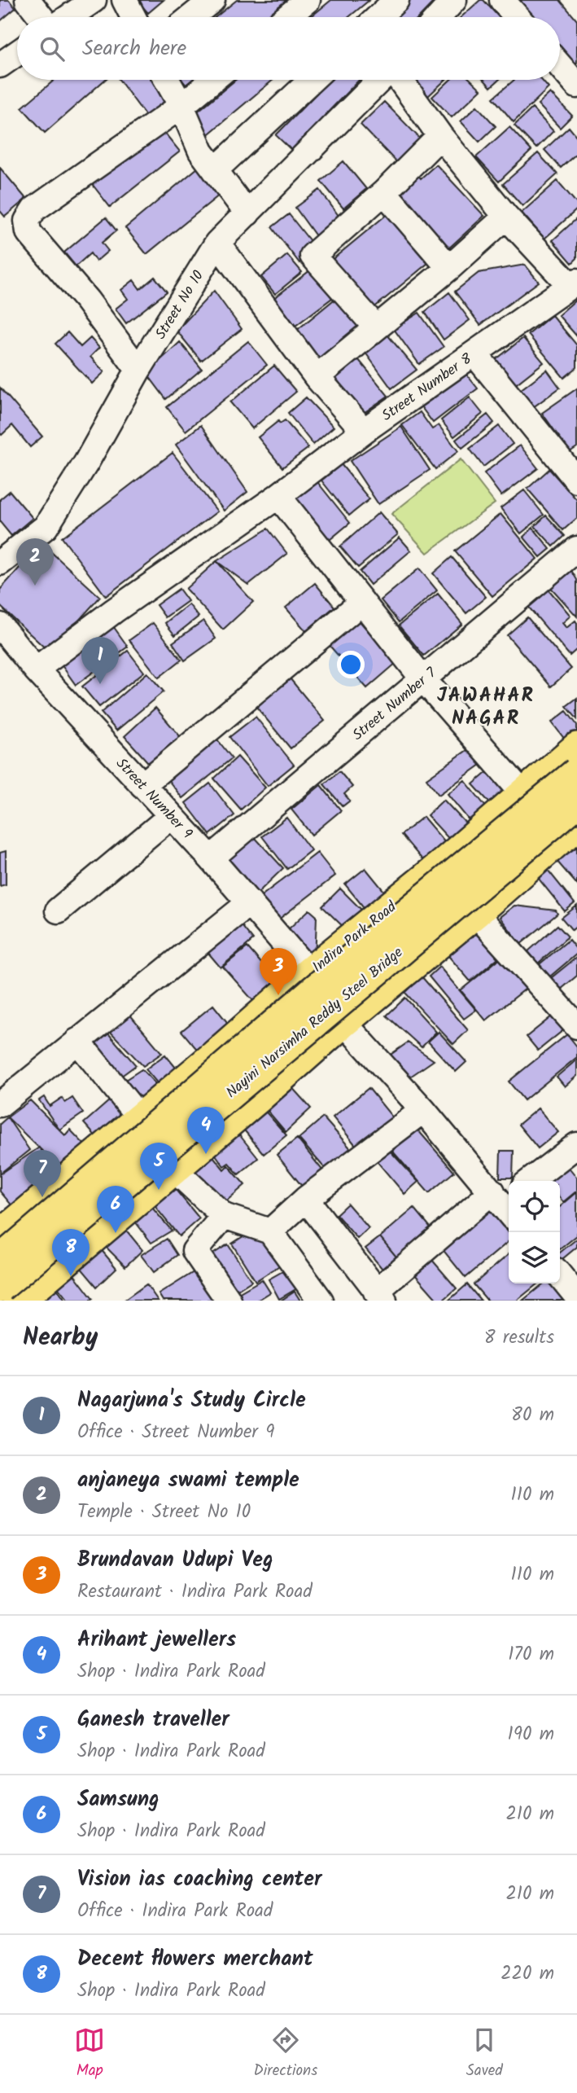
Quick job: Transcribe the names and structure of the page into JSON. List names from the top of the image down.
{
  "streets": {
    "main road": ["Indira Park Road", "Nayini Narsimha Reddy Steel Bridge"],
    "street": [
      "Street No 10",
      "Street Number 8",
      "Street Number 7",
      "Street Number 9"
    ]
  },
  "crossings": [
    ["Street Number 8", "Street Number 9"],
    ["Street Number 7", "Street Number 9"],
    ["Street Number 9", "Indira Park Road"]
  ],
  "districts": ["JAWAHAR NAGAR"],
  "page": {
    "search": "Search here",
    "pins": [
      "2",
      "1",
      "3",
      "4",
      "5",
      "7",
      "6",
      "8"
    ],
    "heading": ["Nearby", "8 results"],
    "list": [
      {
        "mark": "1",
        "name": "Nagarjuna's Study Circle",
        "note": "Office · Street Number 9",
        "value": "80 m"
      },
      {
        "mark": "2",
        "name": "anjaneya swami temple",
        "note": "Temple · Street No 10",
        "value": "110 m"
      },
      {
        "mark": "3",
        "name": "Brundavan Udupi Veg",
        "note": "Restaurant · Indira Park Road",
        "value": "110 m"
      },
      {
        "mark": "4",
        "name": "Arihant jewellers",
        "note": "Shop · Indira Park Road",
        "value": "170 m"
      },
      {
        "mark": "5",
        "name": "Ganesh traveller",
        "note": "Shop · Indira Park Road",
        "value": "190 m"
      },
      {
        "mark": "6",
        "name": "Samsung",
        "note": "Shop · Indira Park Road",
        "value": "210 m"
      },
      {
        "mark": "7",
        "name": "Vision ias coaching center",
        "note": "Office · Indira Park Road",
        "value": "210 m"
      },
      {
        "mark": "8",
        "name": "Decent flowers merchant",
        "note": "Shop · Indira Park Road",
        "value": "220 m"
      }
    ],
    "nav": ["Map", "Directions", "Saved"]
  }
}
